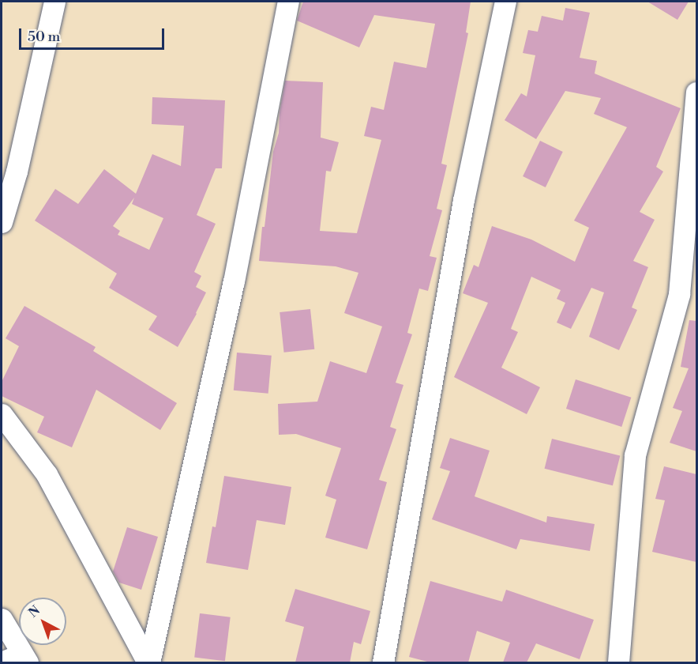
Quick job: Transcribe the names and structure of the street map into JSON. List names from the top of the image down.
{
  "scale_bar": "50 m",
  "north": "top left"
}
